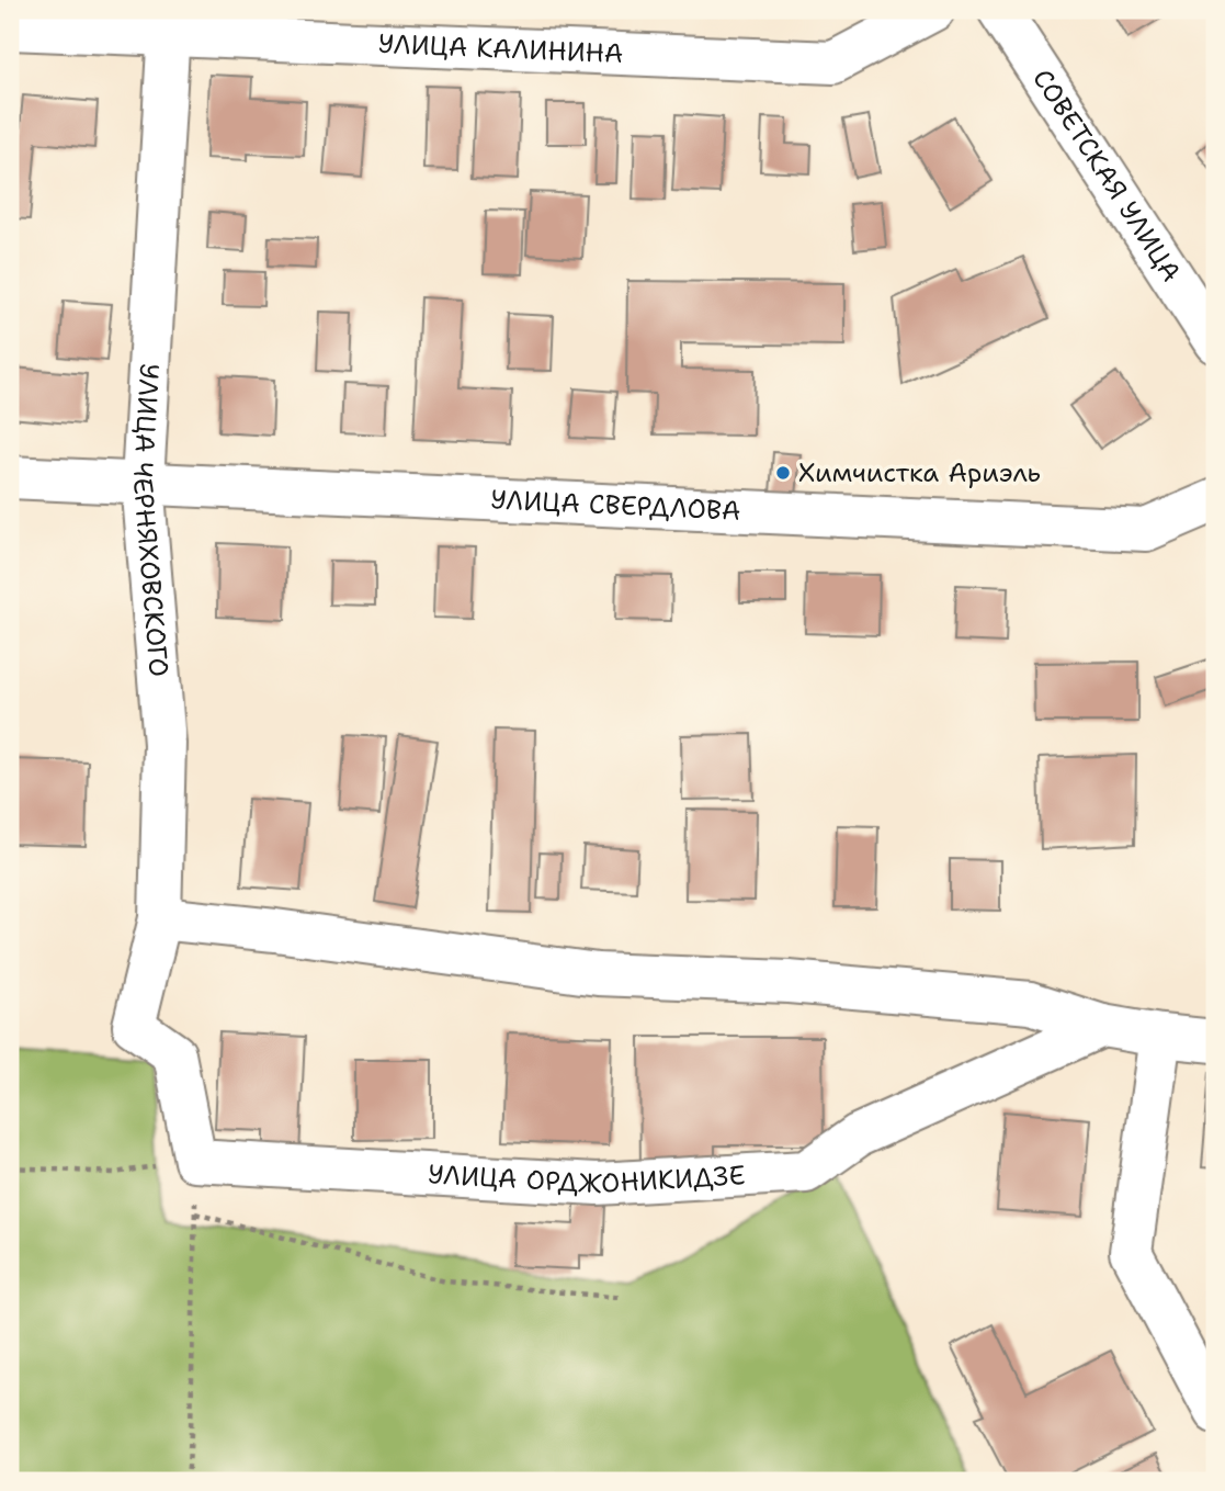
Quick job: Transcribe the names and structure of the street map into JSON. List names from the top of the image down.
{
  "streets": {
    "street": [
      "УЛИЦА КАЛИНИНА",
      "СОВЕТСКАЯ УЛИЦА",
      "УЛИЦА СВЕРДЛОВА",
      "УЛИЦА ЧЕРНЯХОВСКОГО",
      "УЛИЦА ОРДЖОНИКИДЗЕ"
    ]
  },
  "crossings": [
    ["УЛИЦА КАЛИНИНА", "УЛИЦА ЧЕРНЯХОВСКОГО"],
    ["УЛИЦА СВЕРДЛОВА", "УЛИЦА ЧЕРНЯХОВСКОГО"],
    ["УЛИЦА ЧЕРНЯХОВСКОГО", "УЛИЦА ОРДЖОНИКИДЗЕ"]
  ],
  "places": ["Химчистка Ариэль"]
}
